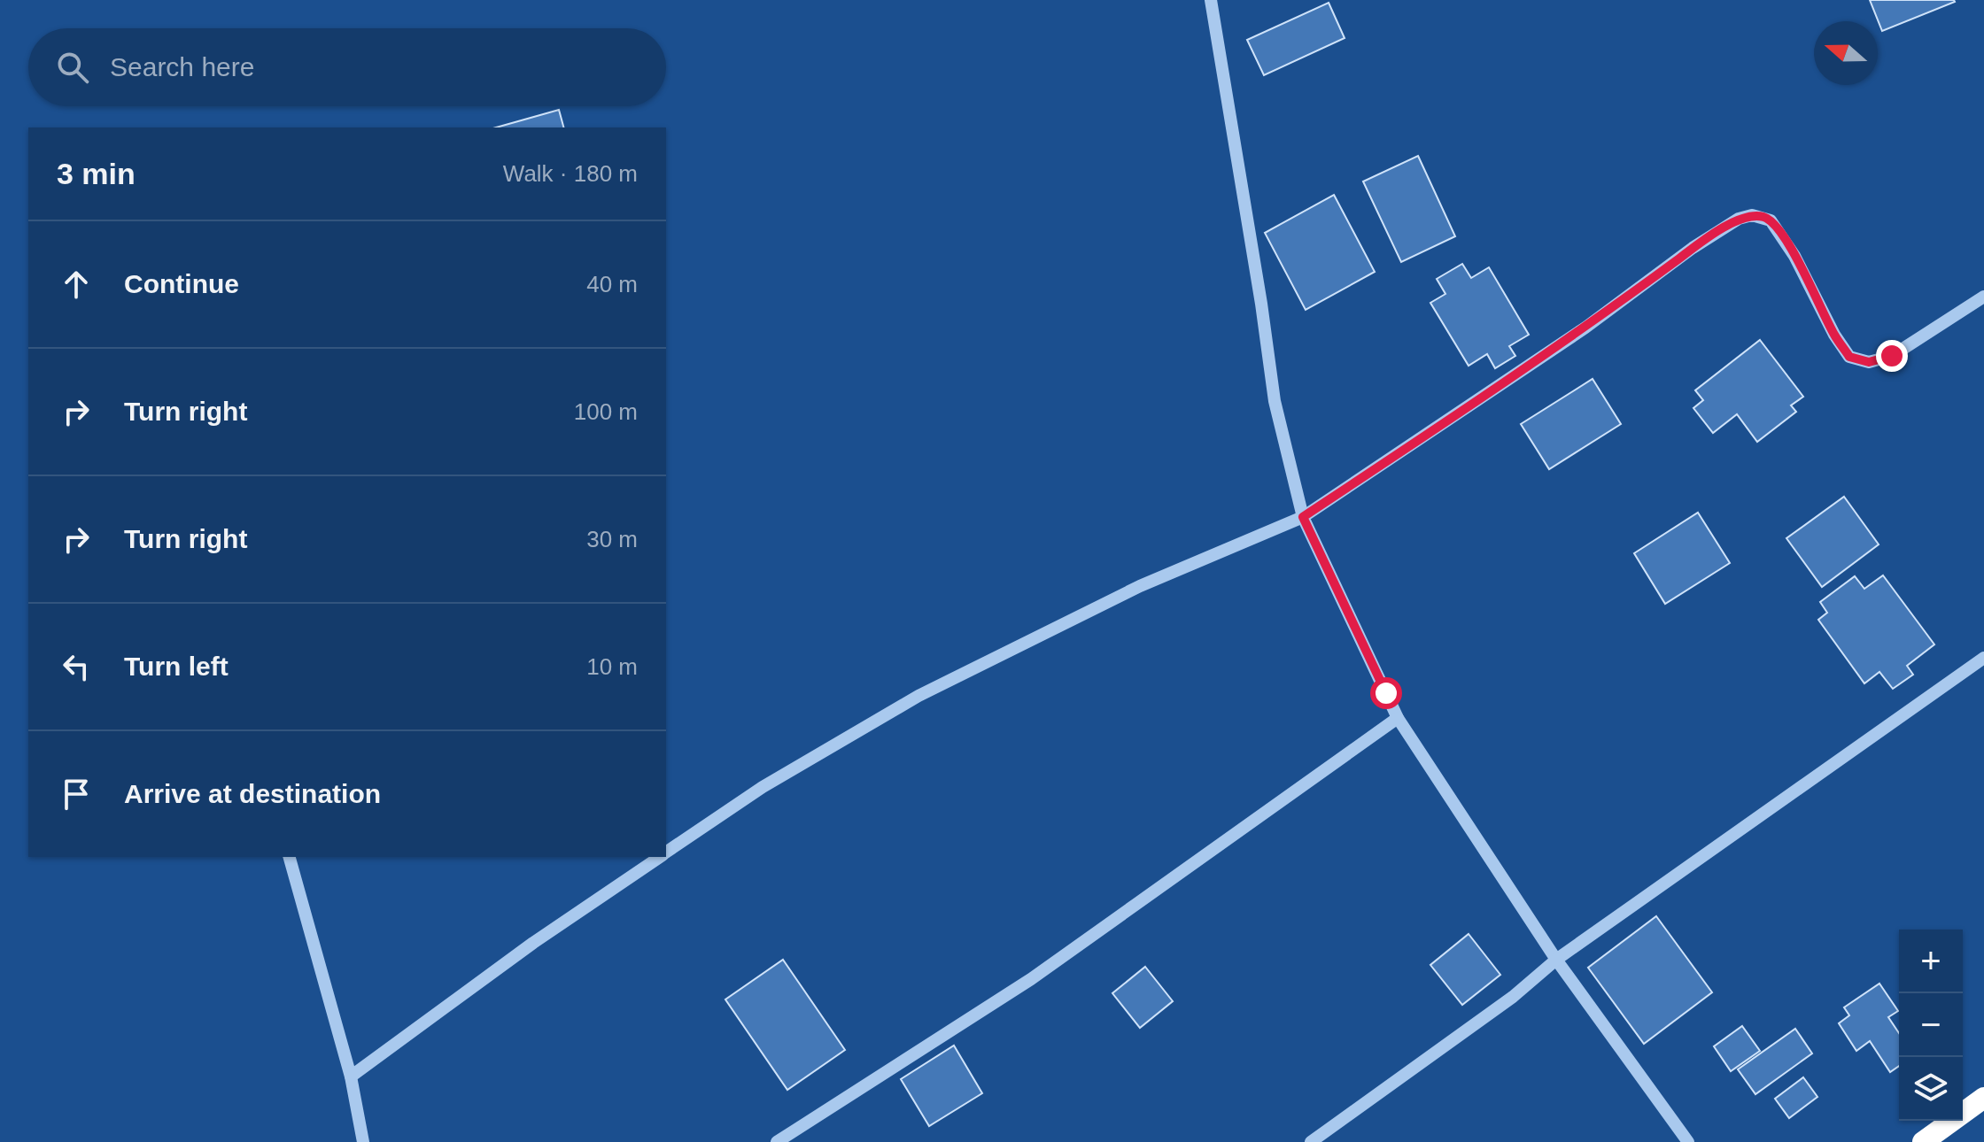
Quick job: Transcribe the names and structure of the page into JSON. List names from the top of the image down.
{
  "north": "left",
  "page": {
    "search": "Search here",
    "heading": ["3 min", "Walk · 180 m"],
    "list": [
      ["Continue", "40 m"],
      ["Turn right", "100 m"],
      ["Turn right", "30 m"],
      ["Turn left", "10 m"],
      "Arrive at destination"
    ],
    "map_buttons": ["+", "−"]
  }
}
